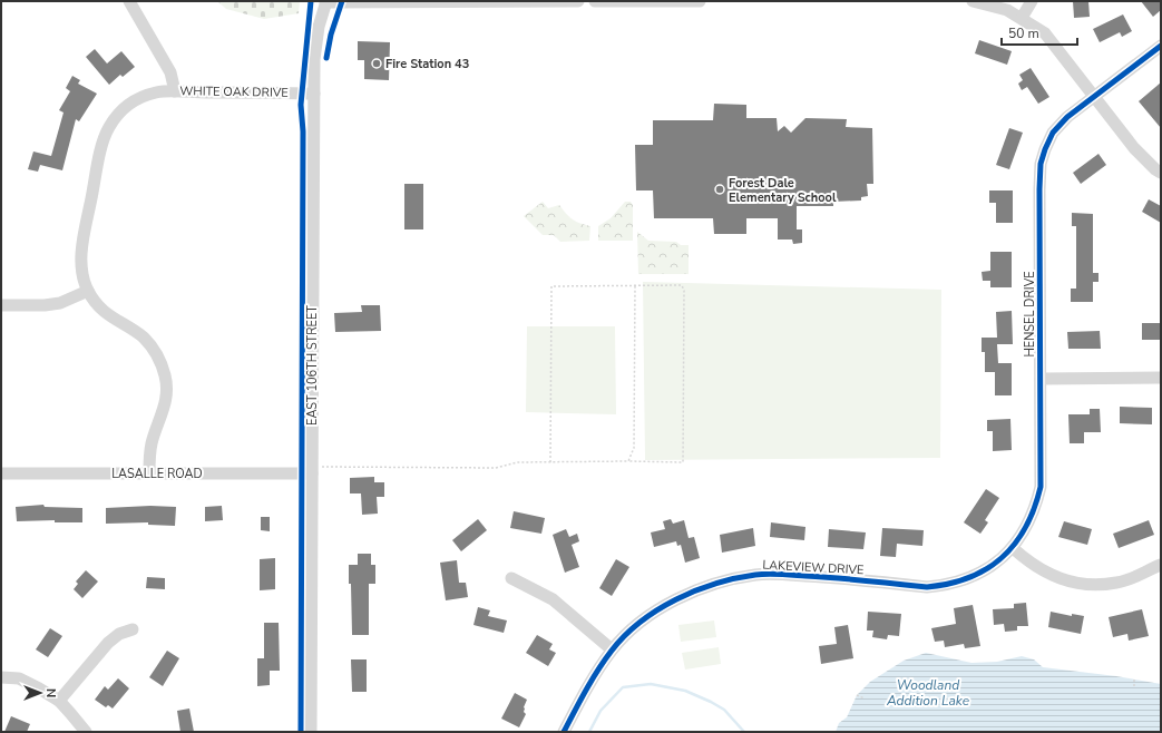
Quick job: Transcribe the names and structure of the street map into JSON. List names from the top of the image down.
{
  "streets": {
    "street": [
      "WHITE OAK DRIVE",
      "HENSEL DRIVE",
      "EAST 106TH STREET",
      "LASALLE ROAD",
      "LAKEVIEW DRIVE"
    ]
  },
  "crossings": [
    ["WHITE OAK DRIVE", "EAST 106TH STREET"],
    ["HENSEL DRIVE", "LAKEVIEW DRIVE"],
    ["EAST 106TH STREET", "LASALLE ROAD"]
  ],
  "water": ["Woodland Addition Lake"],
  "places": ["Fire Station 43", "Forest Dale Elementary School"],
  "scale_bar": "50 m",
  "north": "right"
}
